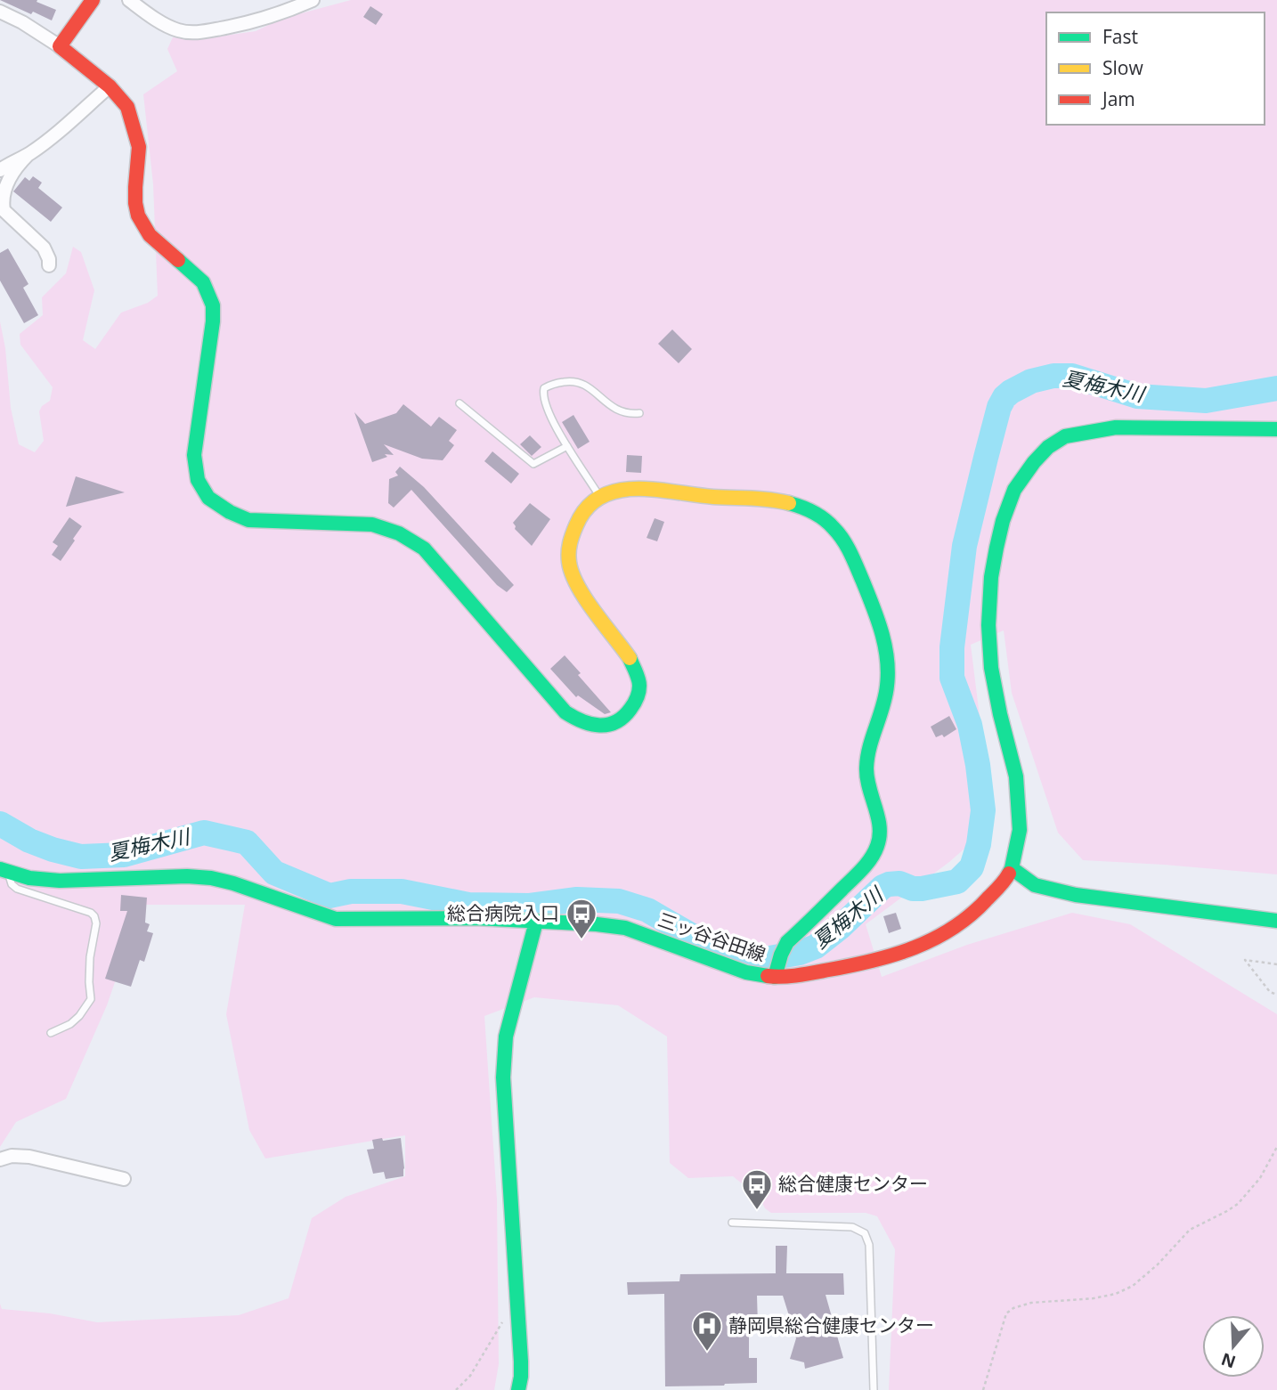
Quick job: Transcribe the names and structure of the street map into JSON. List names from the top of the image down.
{
  "streets": {
    "main road": ["三ッ谷谷田線"]
  },
  "water": ["夏梅木川"],
  "places": {
    "bus stop": ["総合病院入口", "総合健康センター"],
    "hospital": ["静岡県総合健康センター"]
  },
  "legend": ["Fast", "Slow", "Jam"],
  "north": "bottom"
}
